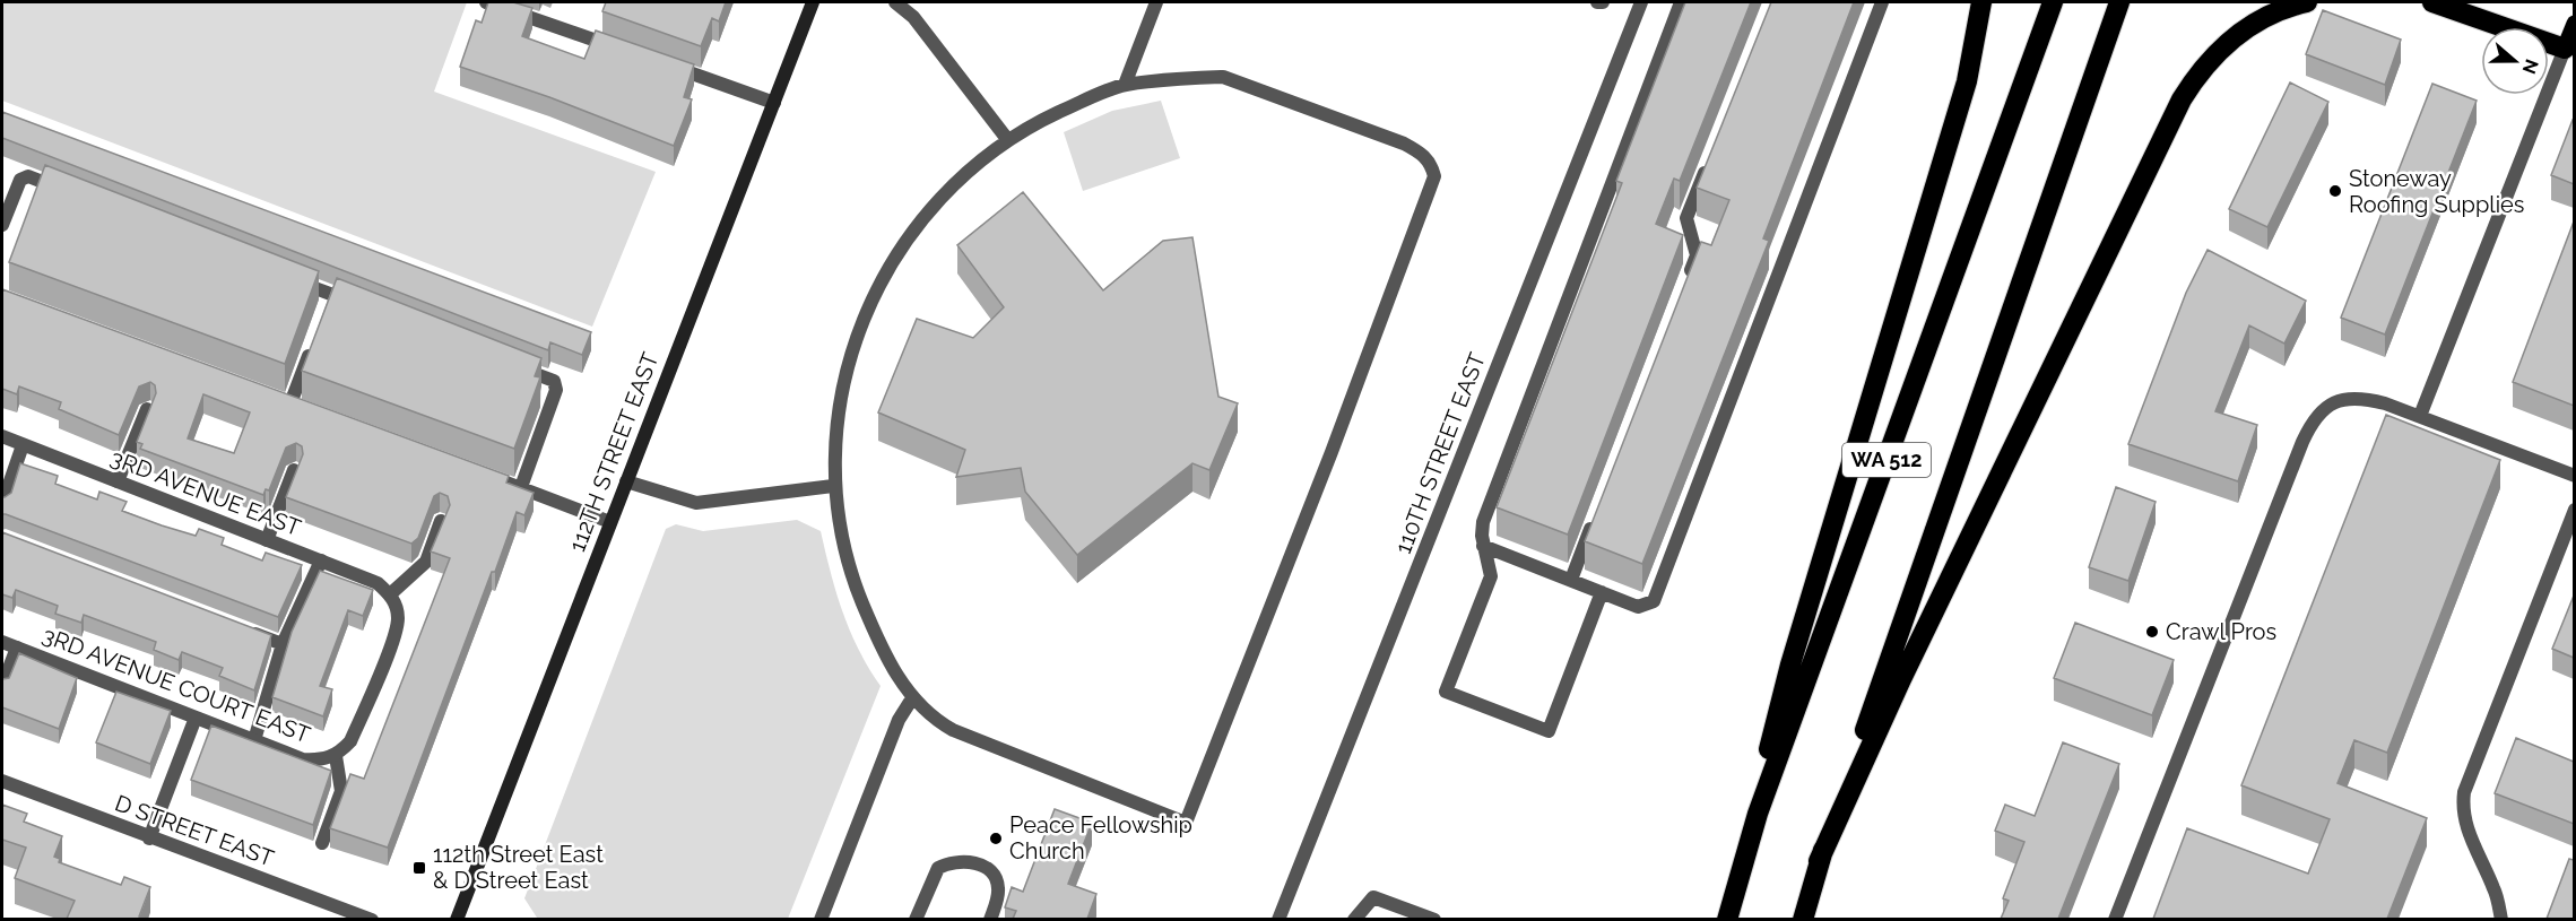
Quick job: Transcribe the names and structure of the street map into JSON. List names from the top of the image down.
{
  "streets": {
    "highway": ["WA 512"],
    "main road": ["112TH STREET EAST"],
    "street": [
      "110TH STREET EAST",
      "3RD AVENUE EAST",
      "3RD AVENUE COURT EAST",
      "D STREET EAST"
    ]
  },
  "places": {
    "other": ["Stoneway Roofing Supplies", "Crawl Pros", "Peace Fellowship Church"],
    "transit": ["112th Street East & D Street East"]
  },
  "north": "right"
}
